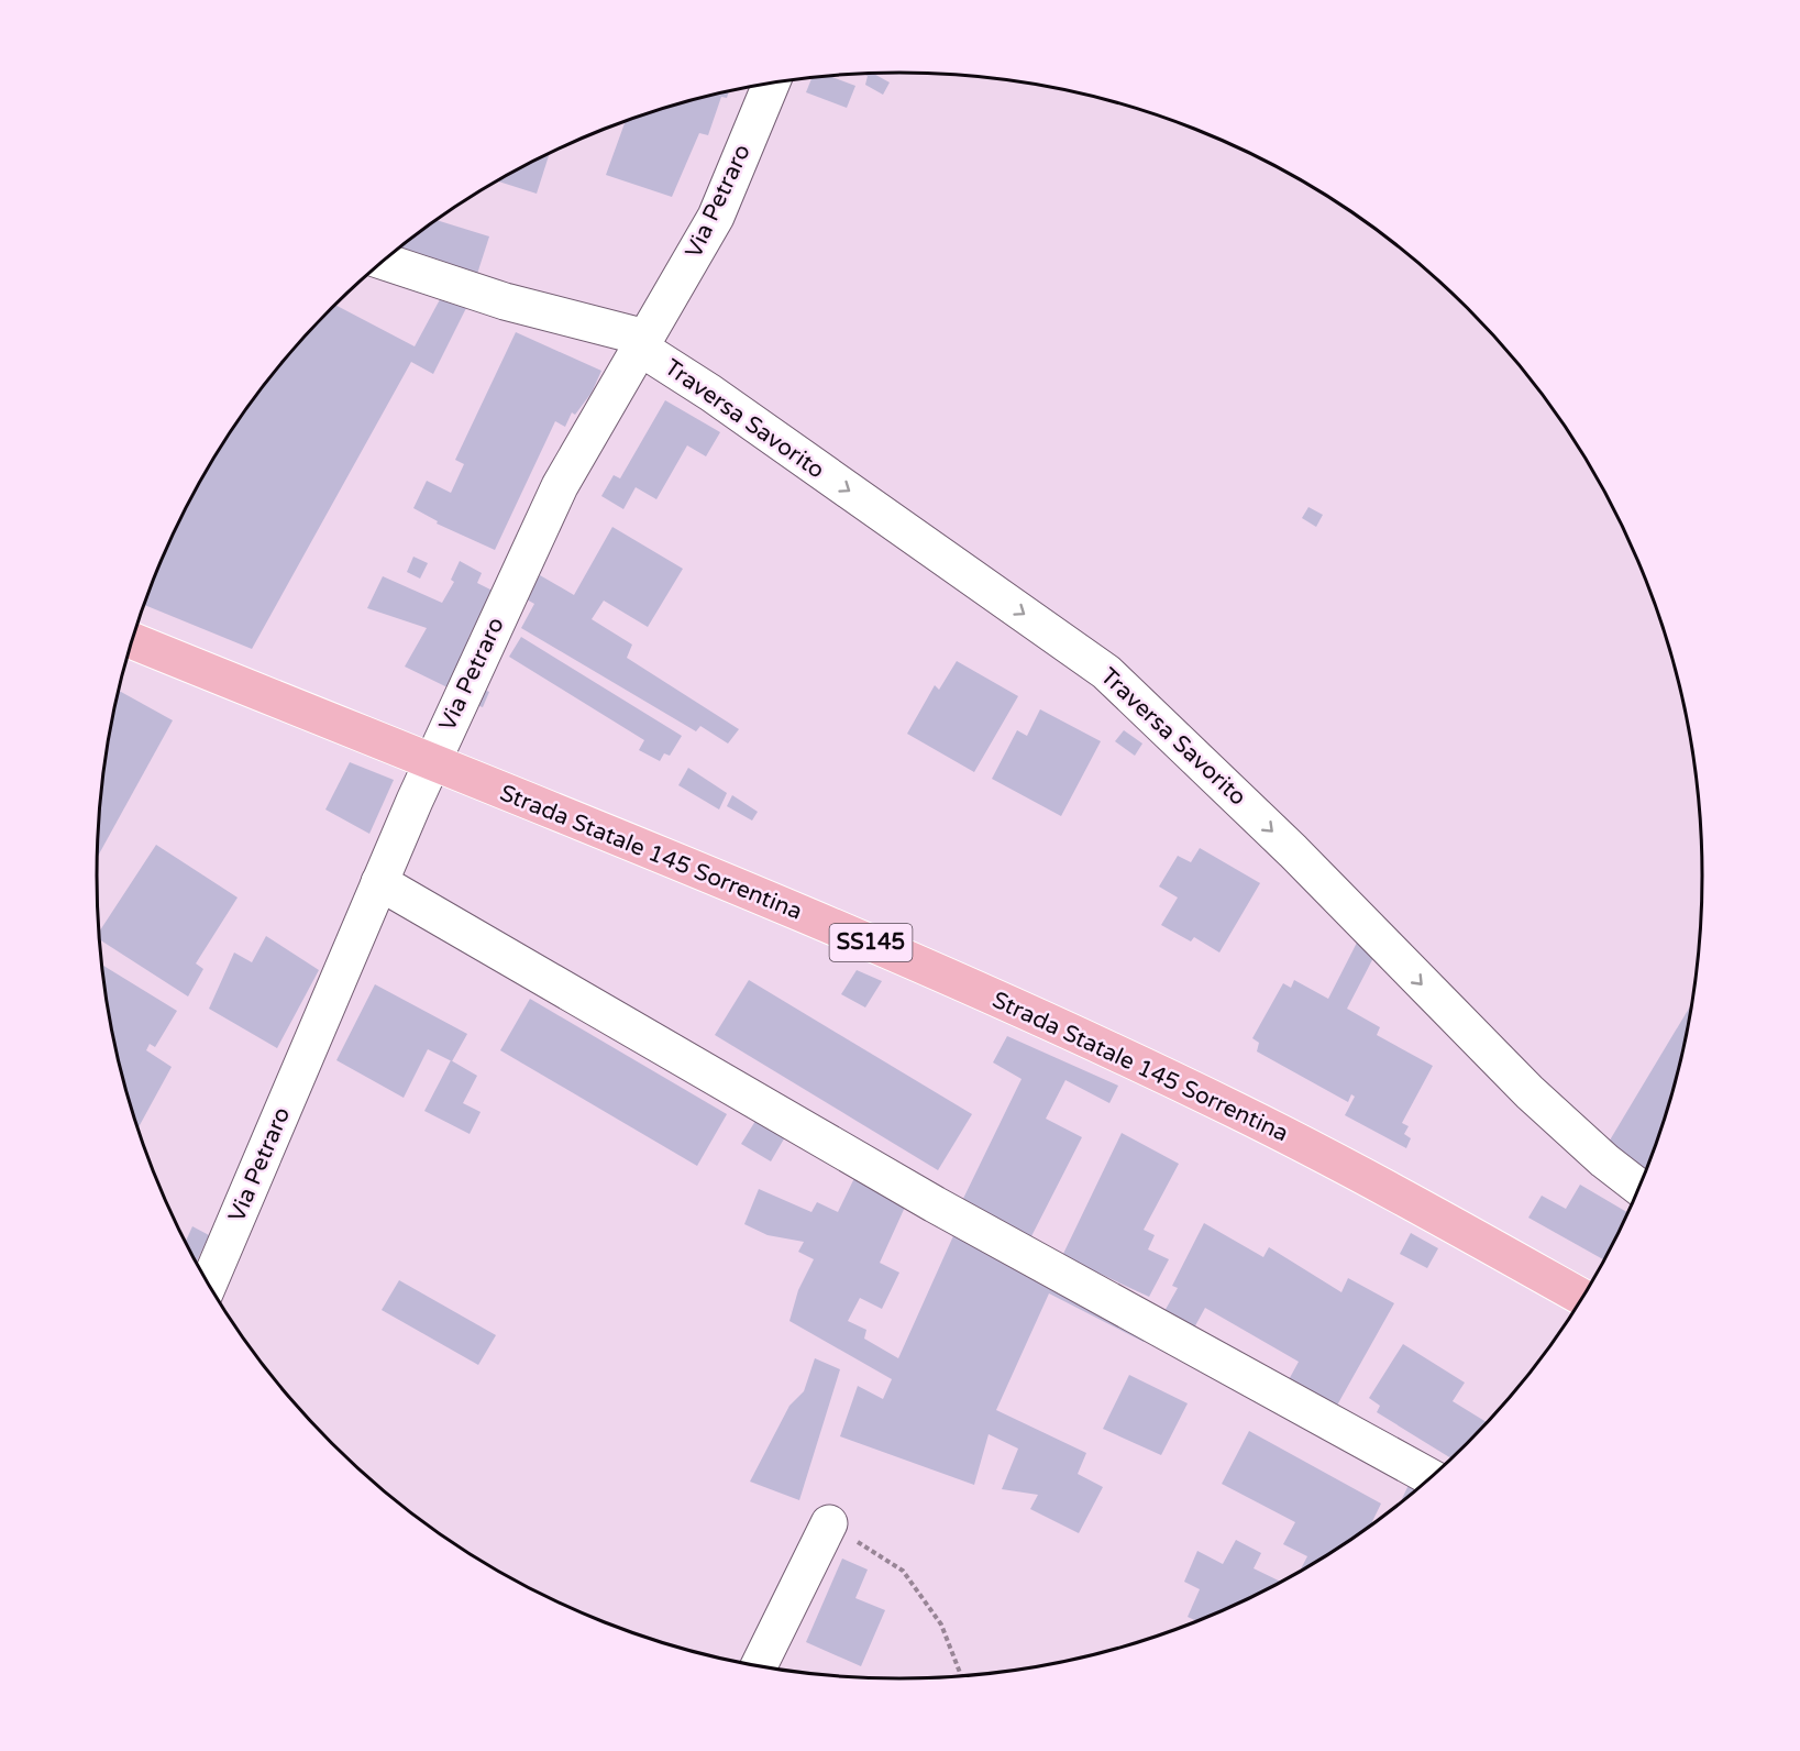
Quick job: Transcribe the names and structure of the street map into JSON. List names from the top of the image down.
{
  "streets": {
    "highway": ["Strada Statale 145 Sorrentina", "SS145"],
    "street": ["Via Petraro", "Traversa Savorito"]
  },
  "crossings": [
    ["Via Petraro", "Traversa Savorito"]
  ],
  "one_way": ["Traversa Savorito"]
}
